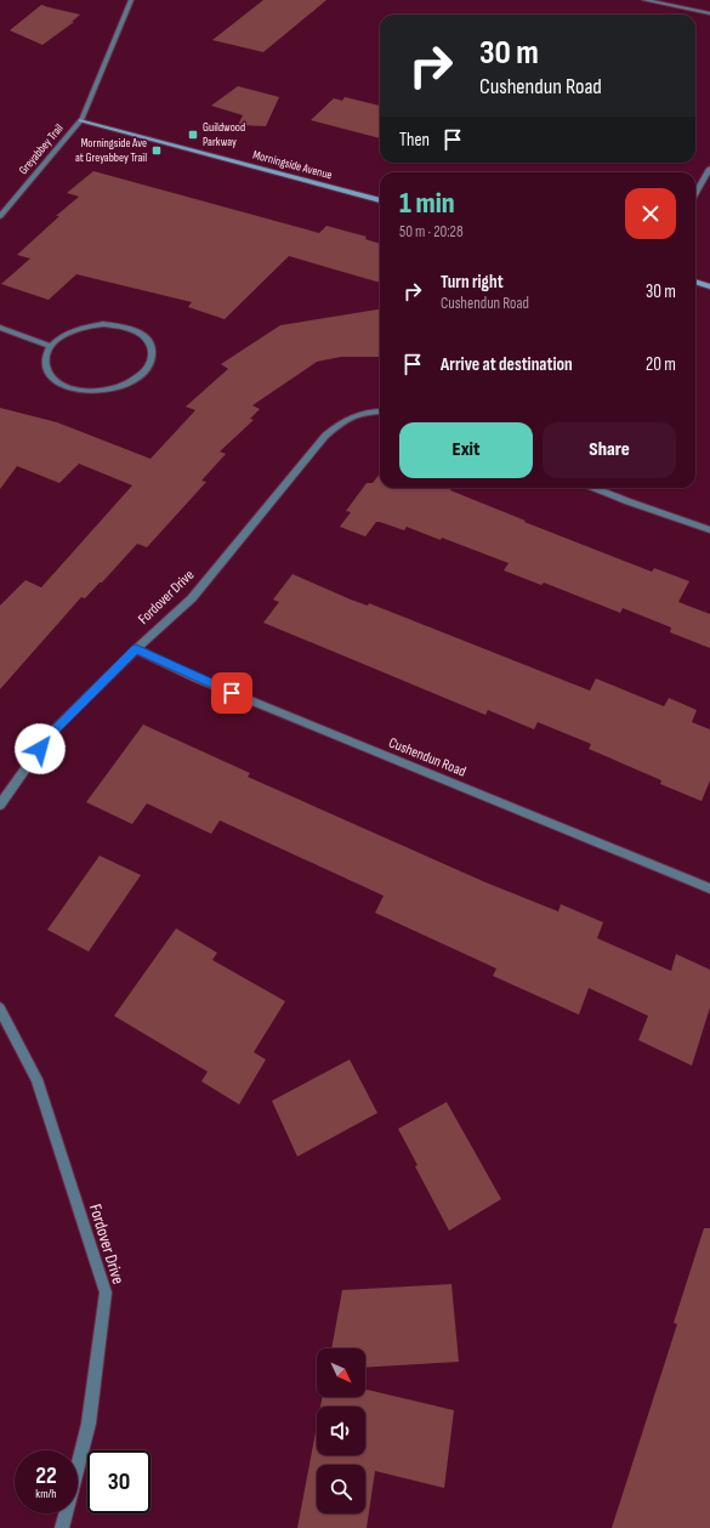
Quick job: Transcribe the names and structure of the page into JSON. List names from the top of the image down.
{
  "streets": {
    "main road": ["Morningside Avenue"],
    "street": ["Greyabbey Trail", "Fordover Drive", "Cushendun Road"]
  },
  "crossings": [
    ["Greyabbey Trail", "Morningside Avenue"],
    ["Fordover Drive", "Cushendun Road"]
  ],
  "places": {
    "transit": ["Guildwood Parkway", "Morningside Ave at Greyabbey Trail"]
  },
  "north": "bottom right",
  "page": {
    "turn": ["30 m", "Cushendun Road"],
    "then": "Then",
    "heading": ["1 min", "50 m · 20:28"],
    "list": [
      {
        "name": "Turn right",
        "note": "Cushendun Road",
        "value": "30 m"
      },
      {
        "name": "Arrive at destination",
        "value": "20 m"
      }
    ],
    "buttons": ["Exit", "Share"],
    "speed": "22 km/h",
    "limit": "30"
  }
}
